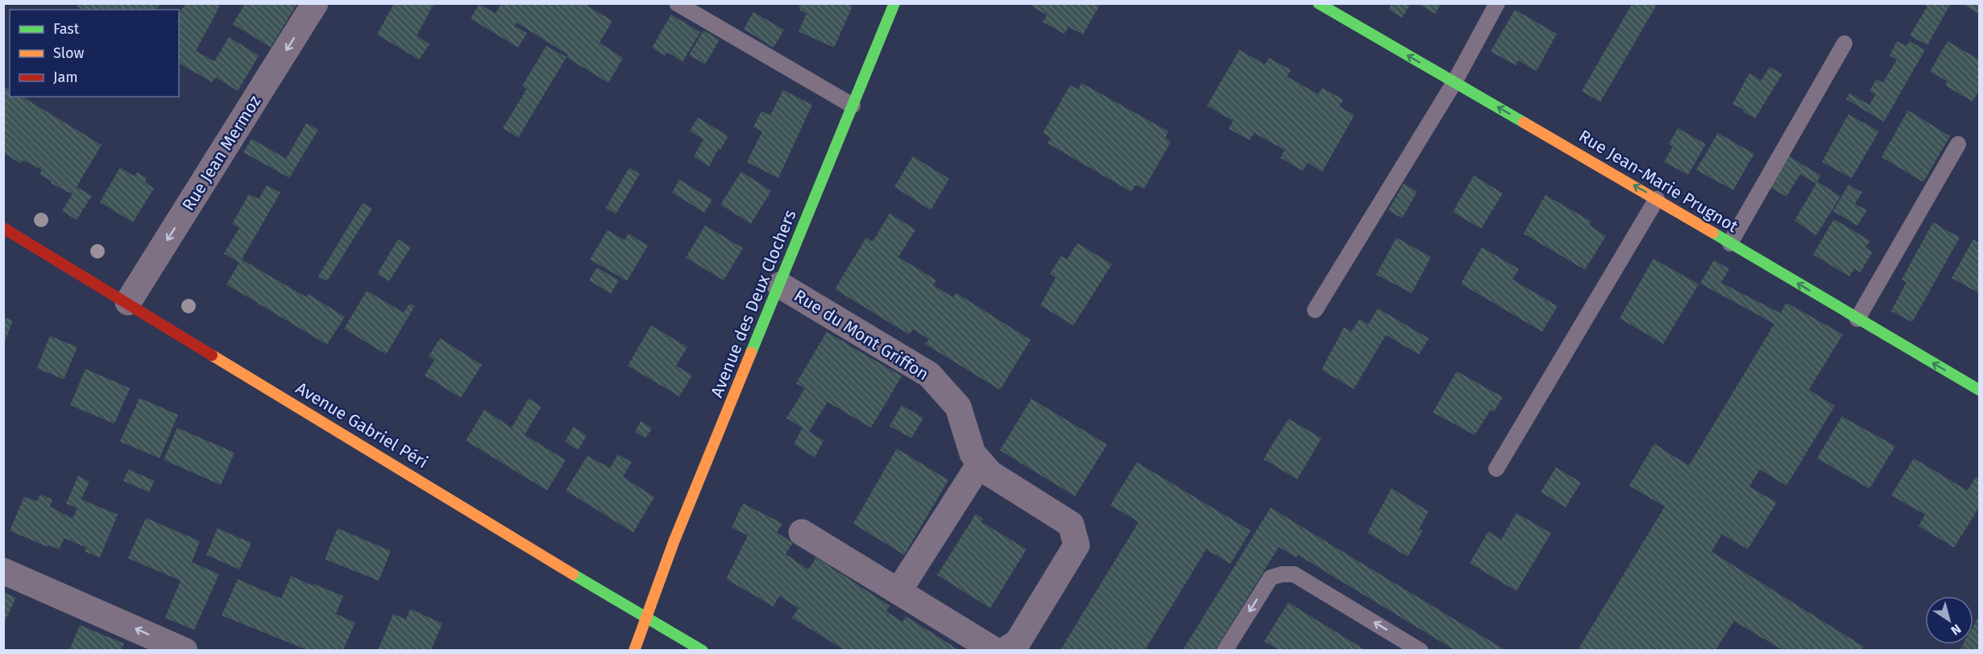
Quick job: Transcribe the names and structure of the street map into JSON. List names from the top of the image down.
{
  "streets": {
    "street": [
      "Rue Jean Mermoz",
      "Rue Jean-Marie Prugnot",
      "Avenue des Deux Clochers",
      "Rue du Mont Griffon",
      "Avenue Gabriel Péri"
    ]
  },
  "crossings": [
    ["Rue Jean Mermoz", "Avenue Gabriel Péri"],
    ["Avenue des Deux Clochers", "Rue du Mont Griffon"],
    ["Avenue des Deux Clochers", "Avenue Gabriel Péri"]
  ],
  "one_way": ["Rue Jean Mermoz", "Rue Jean-Marie Prugnot"],
  "legend": ["Fast", "Slow", "Jam"],
  "north": "bottom right"
}
